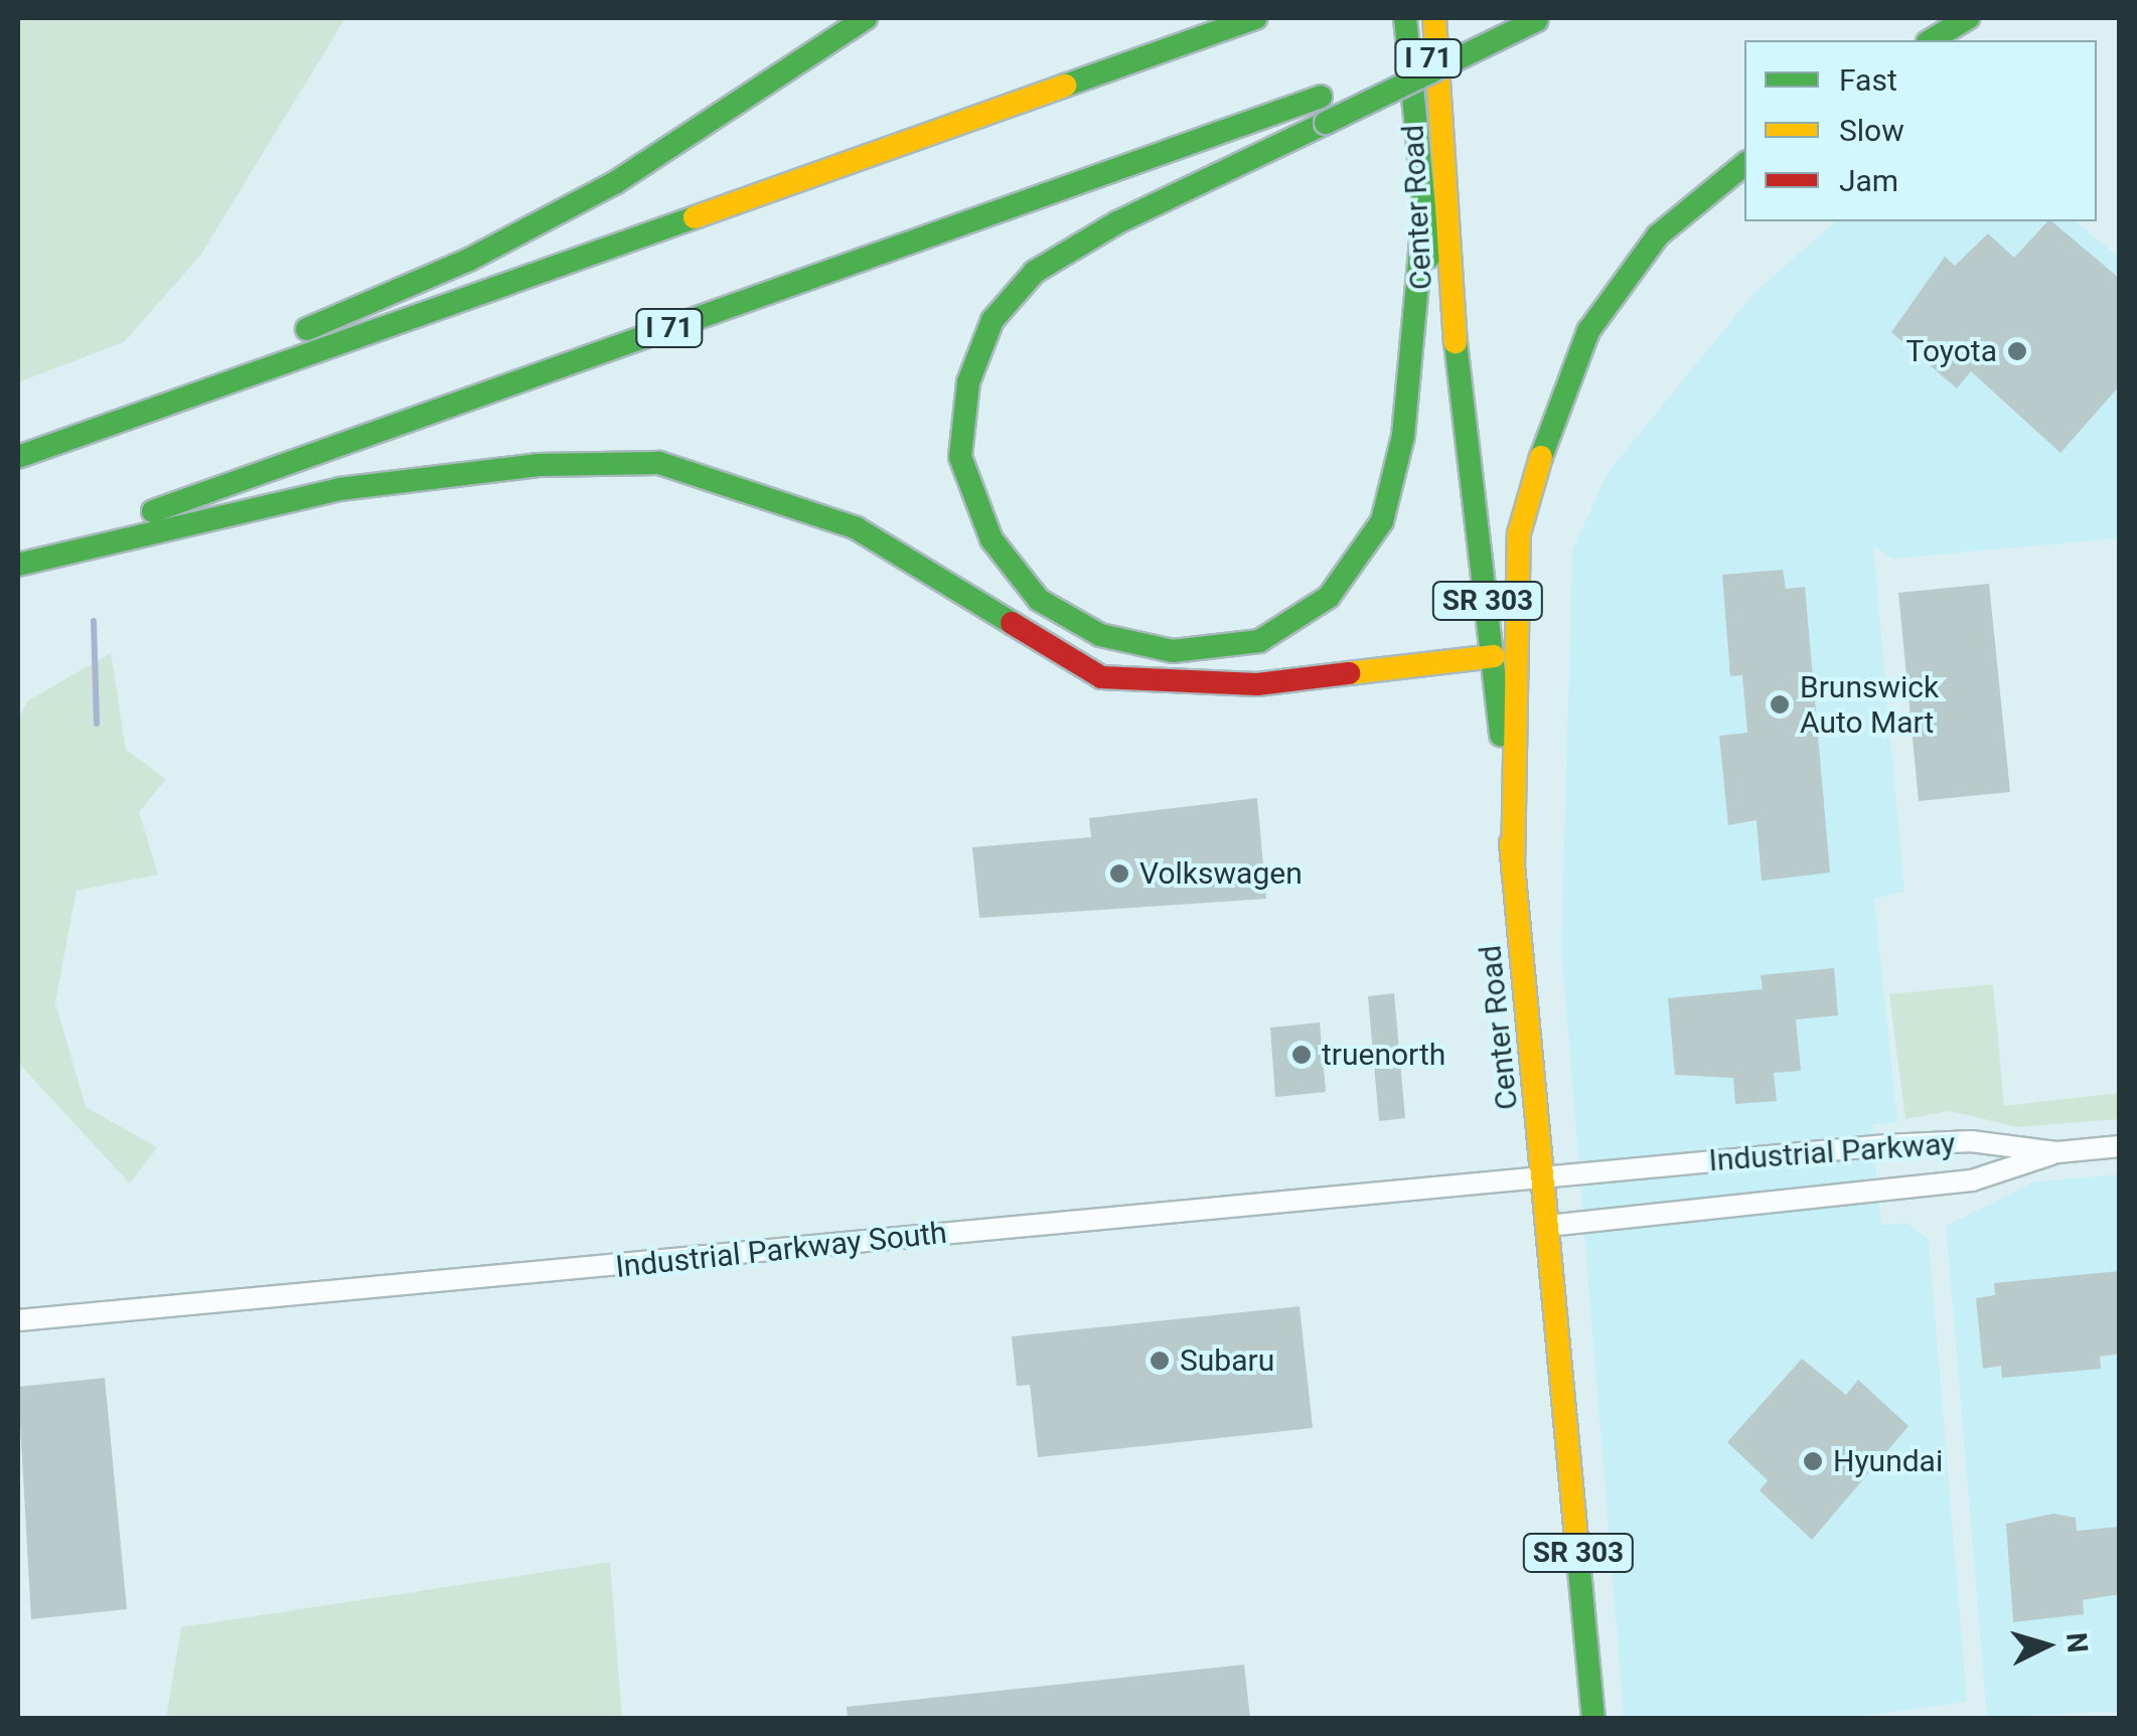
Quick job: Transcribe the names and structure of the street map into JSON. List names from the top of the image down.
{
  "streets": {
    "main road": ["I 71", "Center Road", "SR 303"],
    "street": ["Industrial Parkway", "Industrial Parkway South"]
  },
  "crossings": [
    ["Center Road", "Industrial Parkway"],
    ["Center Road", "Industrial Parkway South"],
    ["Industrial Parkway", "Industrial Parkway South"]
  ],
  "places": [
    "Toyota",
    "Brunswick Auto Mart",
    "Volkswagen",
    "truenorth",
    "Subaru",
    "Hyundai"
  ],
  "legend": ["Fast", "Slow", "Jam"],
  "north": "right"
}
